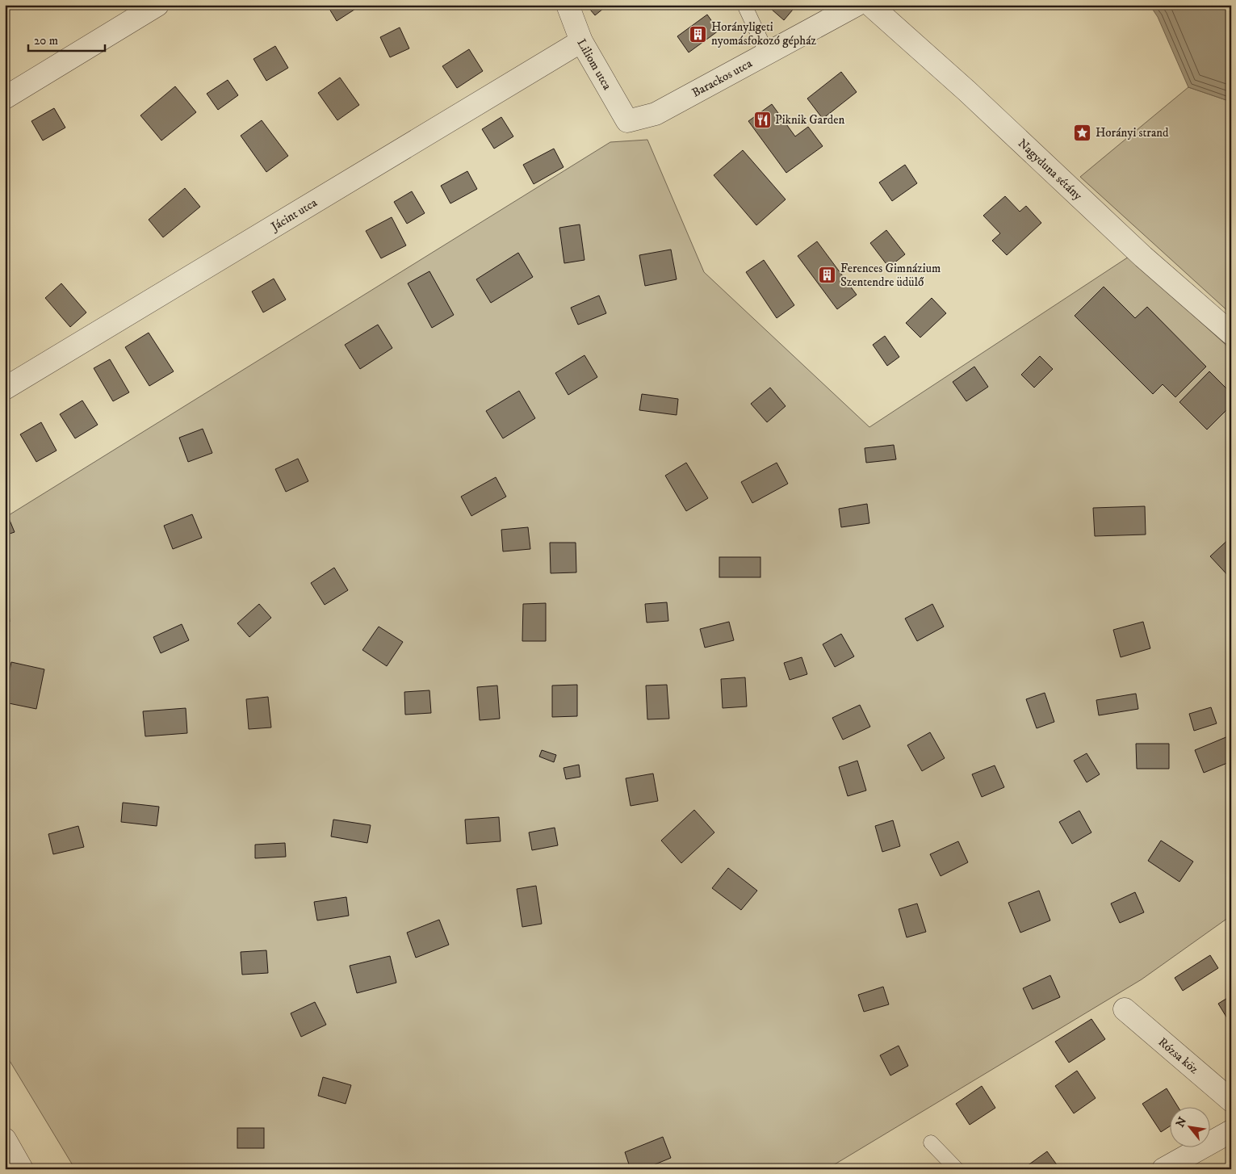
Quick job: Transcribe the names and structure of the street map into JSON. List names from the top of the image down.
{
  "streets": {
    "street": [
      "Liliom utca",
      "Barackos utca",
      "Nagyduna sétány",
      "Jácint utca",
      "Rózsa köz"
    ]
  },
  "crossings": [
    ["Liliom utca", "Barackos utca"],
    ["Liliom utca", "Jácint utca"]
  ],
  "places": {
    "building": ["Horányligeti nyomásfokozó gépház", "Ferences Gimnázium Szentendre üdülő"],
    "restaurant": ["Piknik Garden"],
    "place": ["Horányi strand"]
  },
  "scale_bar": "20 m",
  "north": "top left"
}
